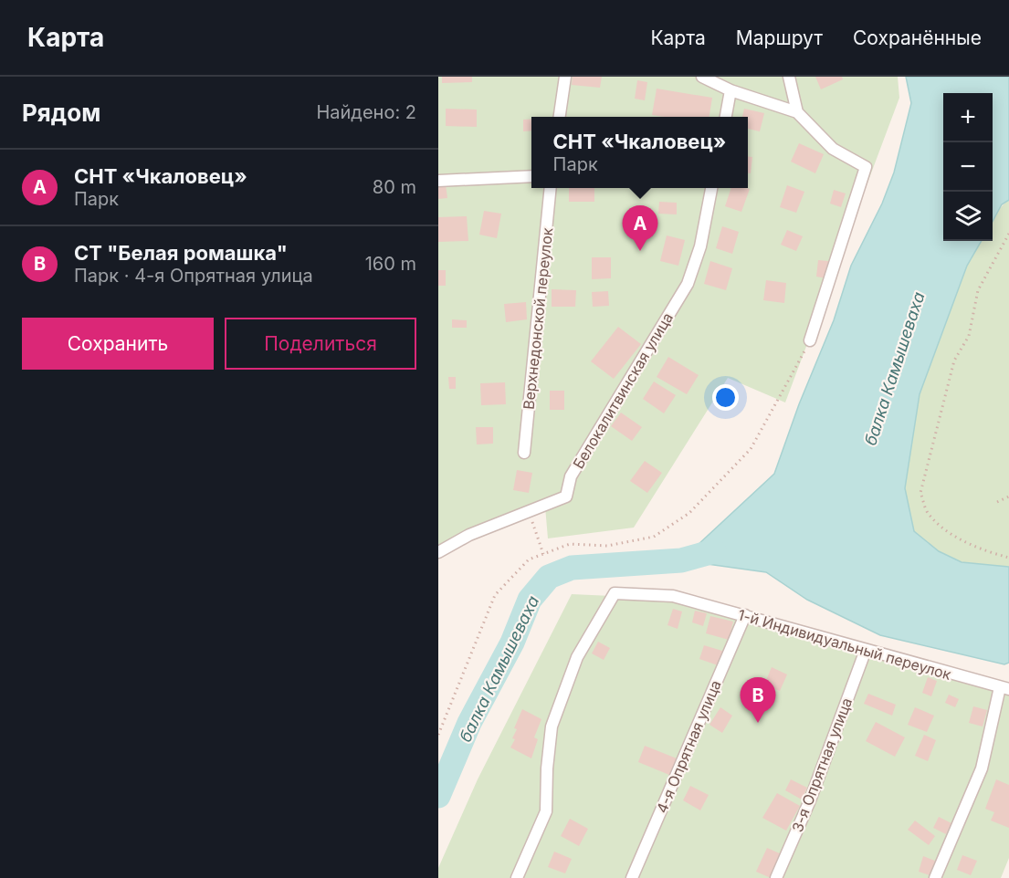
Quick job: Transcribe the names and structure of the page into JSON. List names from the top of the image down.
{
  "streets": {
    "street": [
      "Верхнедонской переулок",
      "Белокалитвинская улица",
      "1-й Индивидуальный переулок",
      "4-я Опрятная улица",
      "3-я Опрятная улица"
    ]
  },
  "crossings": [
    ["1-й Индивидуальный переулок", "4-я Опрятная улица"],
    ["1-й Индивидуальный переулок", "3-я Опрятная улица"]
  ],
  "water": ["балка Камышеваха"],
  "page": {
    "header": "Карта",
    "nav": ["Карта", "Маршрут", "Сохранённые"],
    "heading": ["Рядом", "Найдено: 2"],
    "map_buttons": ["+", "−"],
    "popup": ["СНТ «Чкаловец»", "Парк"],
    "list": [
      {
        "mark": "A",
        "name": "СНТ «Чкаловец»",
        "note": "Парк",
        "value": "80 m"
      },
      {
        "mark": "B",
        "name": "СТ \"Белая ромашка\"",
        "note": "Парк · 4-я Опрятная улица",
        "value": "160 m"
      }
    ],
    "pins": ["A", "B"],
    "buttons": ["Сохранить", "Поделиться"]
  }
}
